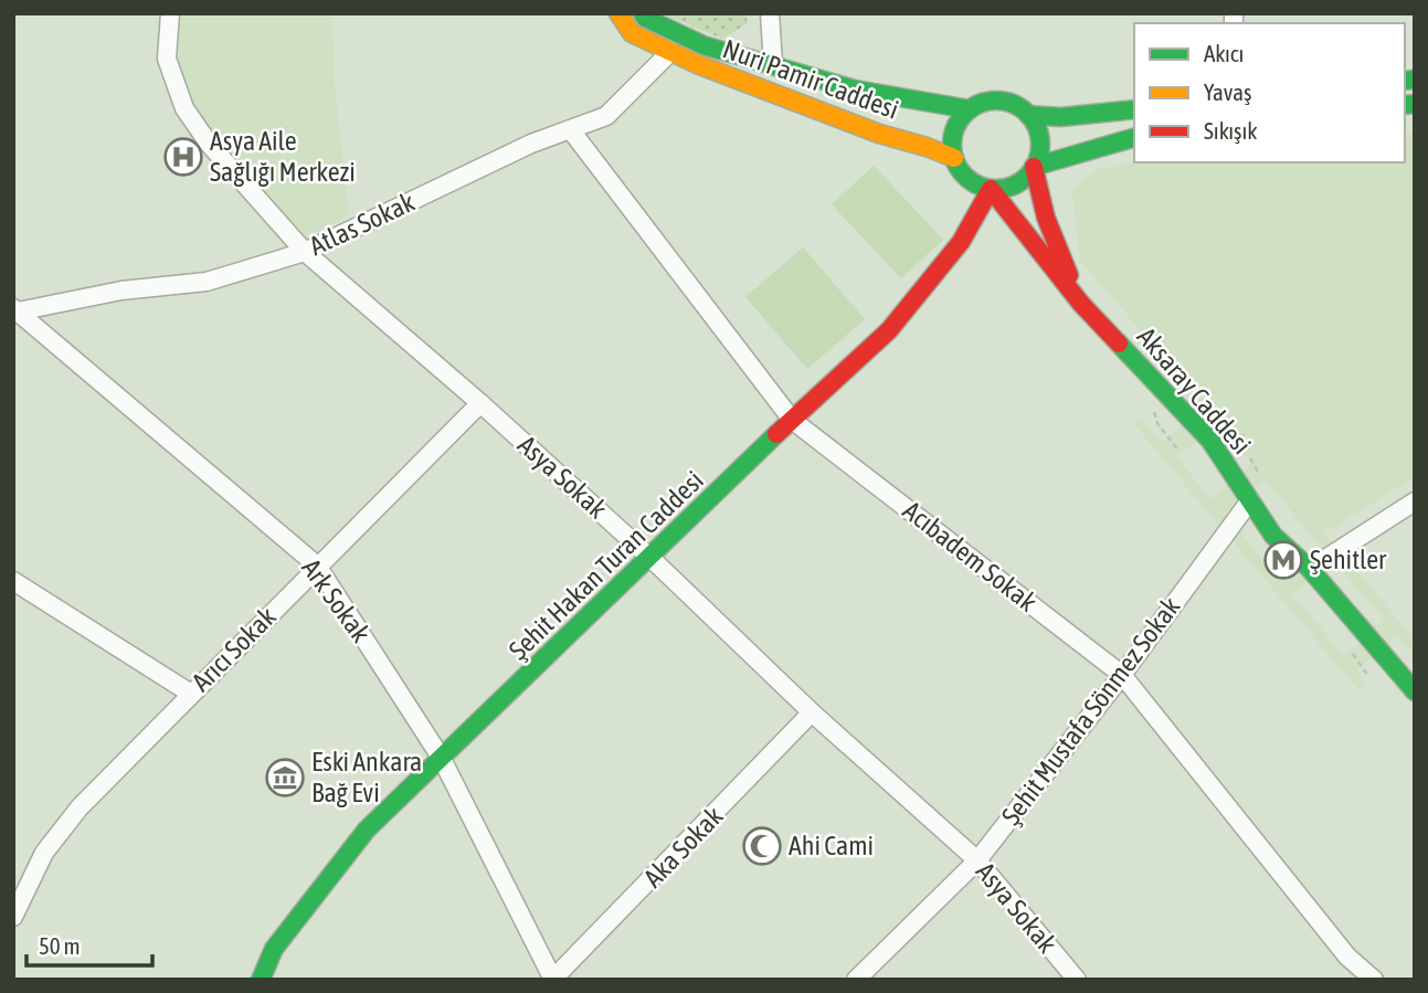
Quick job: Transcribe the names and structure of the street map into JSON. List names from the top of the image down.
{
  "streets": {
    "main road": ["Nuri Pamir Caddesi", "Aksaray Caddesi", "Şehit Hakan Turan Caddesi"],
    "street": [
      "Atlas Sokak",
      "Asya Sokak",
      "Acıbadem Sokak",
      "Ark Sokak",
      "Arıcı Sokak",
      "Şehit Mustafa Sönmez Sokak",
      "Aka Sokak"
    ]
  },
  "crossings": [
    ["Nuri Pamir Caddesi", "Atlas Sokak"],
    ["Nuri Pamir Caddesi", "Aksaray Caddesi"],
    ["Nuri Pamir Caddesi", "Şehit Hakan Turan Caddesi"],
    ["Atlas Sokak", "Asya Sokak"],
    ["Atlas Sokak", "Acıbadem Sokak"],
    ["Atlas Sokak", "Ark Sokak"],
    ["Aksaray Caddesi", "Şehit Hakan Turan Caddesi"],
    ["Aksaray Caddesi", "Şehit Mustafa Sönmez Sokak"],
    ["Asya Sokak", "Şehit Hakan Turan Caddesi"],
    ["Asya Sokak", "Arıcı Sokak"],
    ["Asya Sokak", "Şehit Mustafa Sönmez Sokak"],
    ["Asya Sokak", "Aka Sokak"],
    ["Acıbadem Sokak", "Şehit Hakan Turan Caddesi"],
    ["Acıbadem Sokak", "Şehit Mustafa Sönmez Sokak"],
    ["Şehit Hakan Turan Caddesi", "Ark Sokak"],
    ["Ark Sokak", "Arıcı Sokak"],
    ["Ark Sokak", "Aka Sokak"]
  ],
  "places": {
    "hospital": ["Asya Aile Sağlığı Merkezi"],
    "metro station": ["Şehitler"],
    "museum": ["Eski Ankara Bağ Evi"],
    "mosque": ["Ahi Cami"]
  },
  "legend": ["Akıcı", "Yavaş", "Sıkışık"],
  "scale_bar": "50 m"
}
